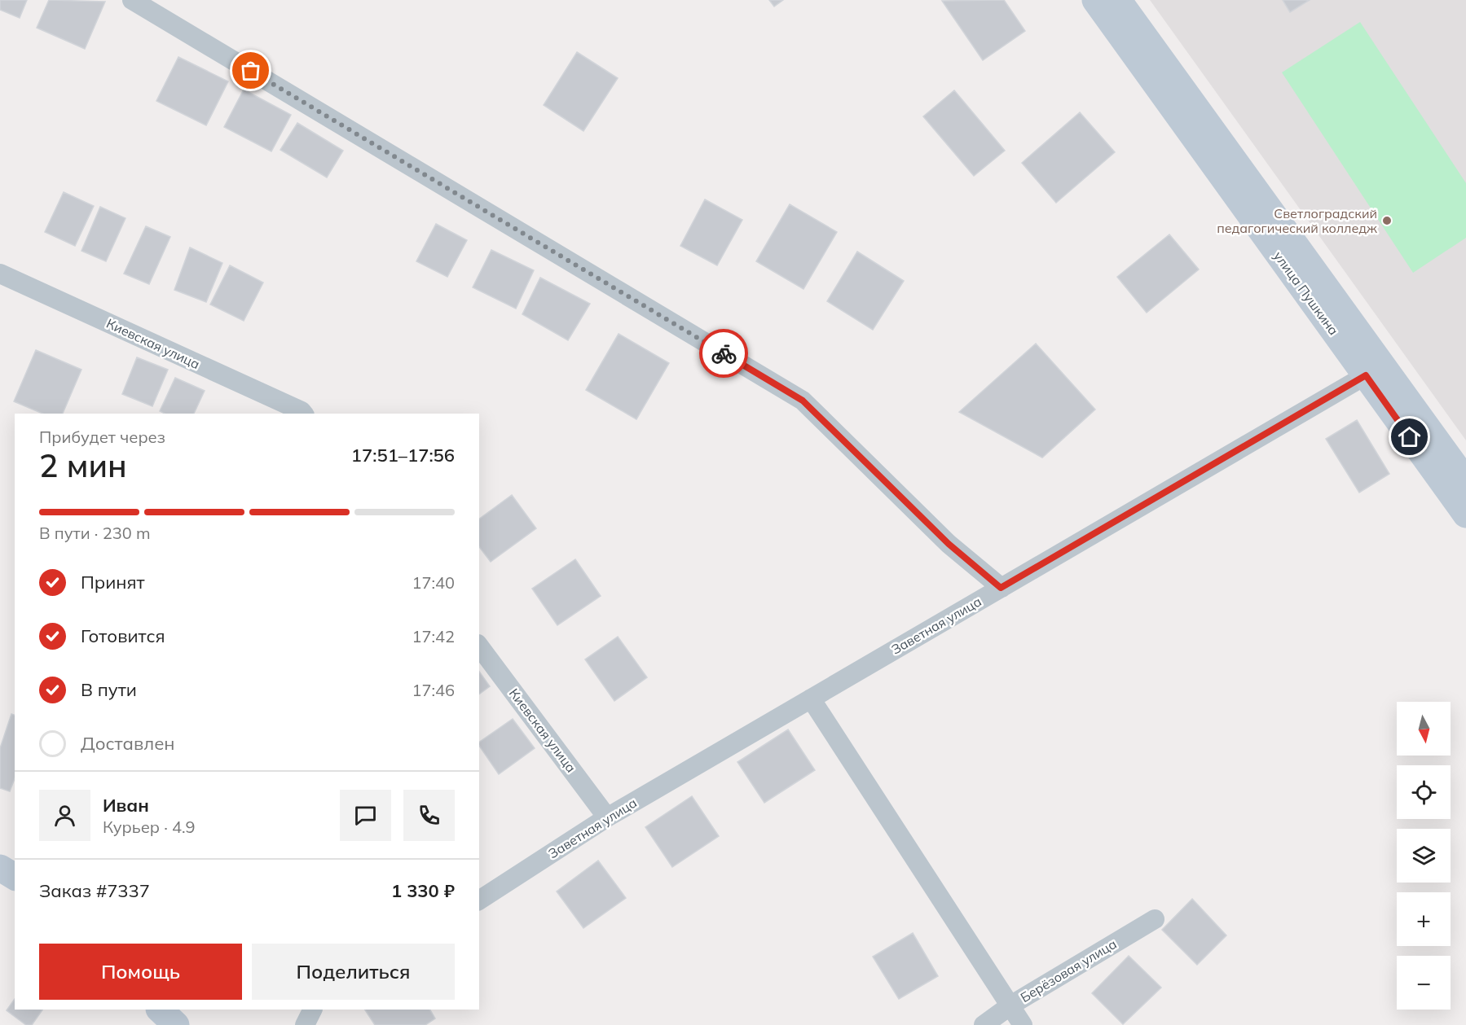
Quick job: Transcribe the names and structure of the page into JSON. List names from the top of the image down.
{
  "streets": {
    "street": [
      "улица Пушкина",
      "Киевская улица",
      "Заветная улица",
      "Берёзовая улица"
    ]
  },
  "crossings": [
    ["улица Пушкина", "Заветная улица"],
    ["Киевская улица", "Заветная улица"]
  ],
  "places": ["Светлоградский педагогический колледж"],
  "north": "bottom",
  "page": {
    "heading": ["2 мин", "Прибудет через", "17:51–17:56"],
    "panel": [
      "Иван",
      "Курьер · 4.9",
      "Заказ #7337",
      "1 330 ₽"
    ],
    "bar": "В пути · 230 m",
    "list": [
      ["Принят", "17:40"],
      ["Готовится", "17:42"],
      ["В пути", "17:46"],
      "Доставлен"
    ],
    "map_buttons": ["+", "−"],
    "buttons": ["Помощь", "Поделиться"]
  }
}
